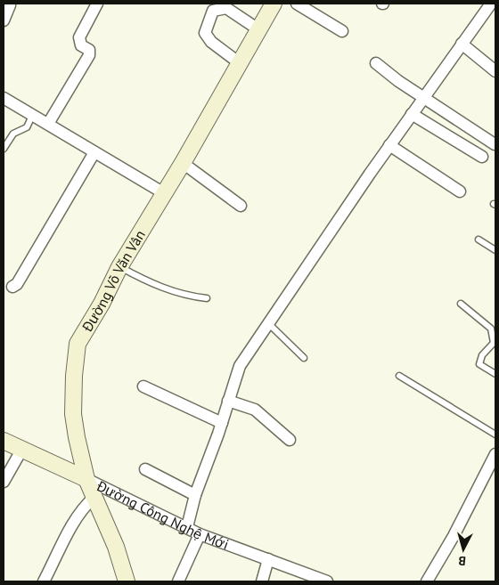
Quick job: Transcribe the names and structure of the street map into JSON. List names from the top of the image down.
{
  "streets": {
    "street": ["Đường Võ Văn Vân", "Đường Công Nghệ Mới"]
  },
  "crossings": [
    ["Đường Võ Văn Vân", "Đường Công Nghệ Mới"]
  ],
  "north": "bottom"
}
